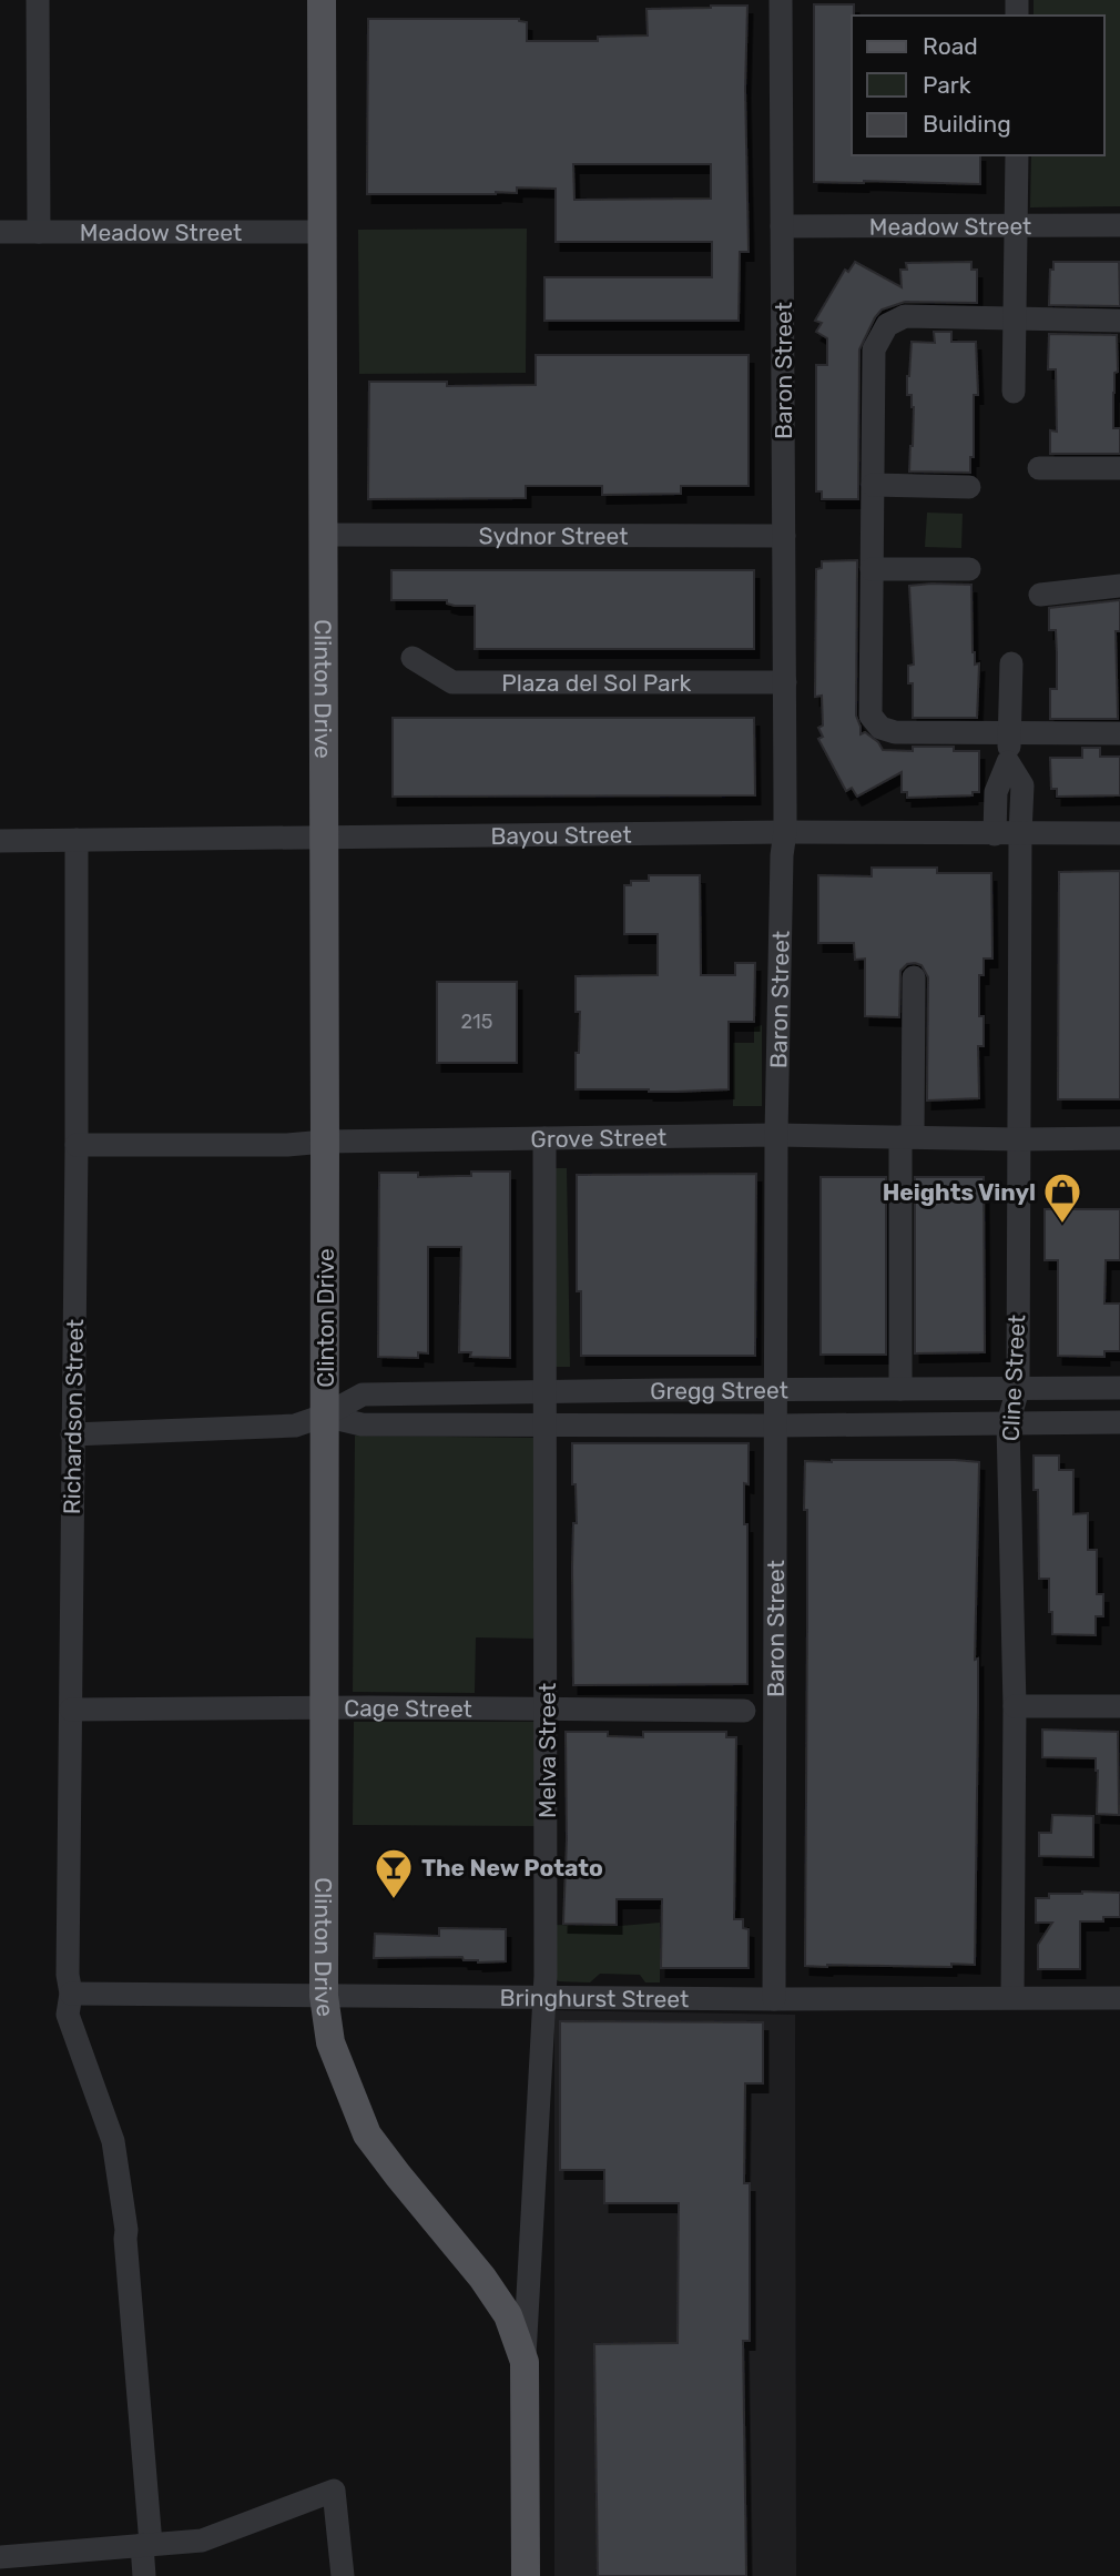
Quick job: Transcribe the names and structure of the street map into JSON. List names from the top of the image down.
{
  "streets": {
    "main road": ["Clinton Drive"],
    "street": [
      "Meadow Street",
      "Baron Street",
      "Sydnor Street",
      "Plaza del Sol Park",
      "Bayou Street",
      "Grove Street",
      "Cline Street",
      "Gregg Street",
      "Richardson Street",
      "Cage Street",
      "Melva Street",
      "Bringhurst Street"
    ]
  },
  "crossings": [
    ["Meadow Street", "Baron Street"],
    ["Meadow Street", "Clinton Drive"],
    ["Baron Street", "Sydnor Street"],
    ["Baron Street", "Plaza del Sol Park"],
    ["Baron Street", "Bayou Street"],
    ["Baron Street", "Grove Street"],
    ["Baron Street", "Gregg Street"],
    ["Baron Street", "Bringhurst Street"],
    ["Sydnor Street", "Clinton Drive"],
    ["Clinton Drive", "Bayou Street"],
    ["Clinton Drive", "Grove Street"],
    ["Clinton Drive", "Gregg Street"],
    ["Clinton Drive", "Cage Street"],
    ["Clinton Drive", "Melva Street"],
    ["Clinton Drive", "Bringhurst Street"],
    ["Bayou Street", "Cline Street"],
    ["Bayou Street", "Richardson Street"],
    ["Grove Street", "Cline Street"],
    ["Grove Street", "Richardson Street"],
    ["Grove Street", "Melva Street"],
    ["Cline Street", "Gregg Street"],
    ["Cline Street", "Bringhurst Street"],
    ["Gregg Street", "Richardson Street"],
    ["Gregg Street", "Melva Street"],
    ["Richardson Street", "Cage Street"],
    ["Richardson Street", "Bringhurst Street"],
    ["Cage Street", "Melva Street"],
    ["Melva Street", "Bringhurst Street"]
  ],
  "places": {
    "shop": ["Heights Vinyl"],
    "bar": ["The New Potato"]
  },
  "house_numbers": ["215"],
  "legend": ["Road", "Park", "Building"]
}
